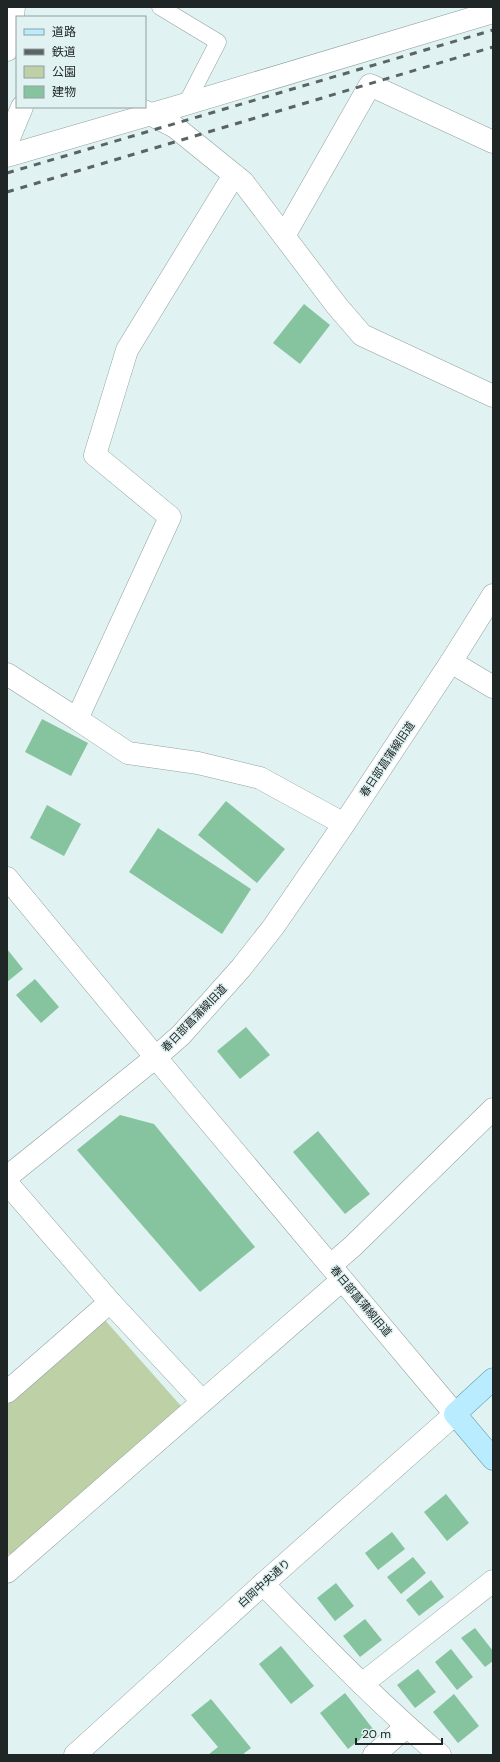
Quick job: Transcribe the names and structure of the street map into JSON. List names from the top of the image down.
{
  "streets": {
    "street": ["春日部菖蒲線旧道", "白岡中央通り"]
  },
  "crossings": [
    ["春日部菖蒲線旧道", "白岡中央通り"]
  ],
  "legend": [
    "道路",
    "鉄道",
    "公園",
    "建物"
  ],
  "scale_bar": "20 m"
}
